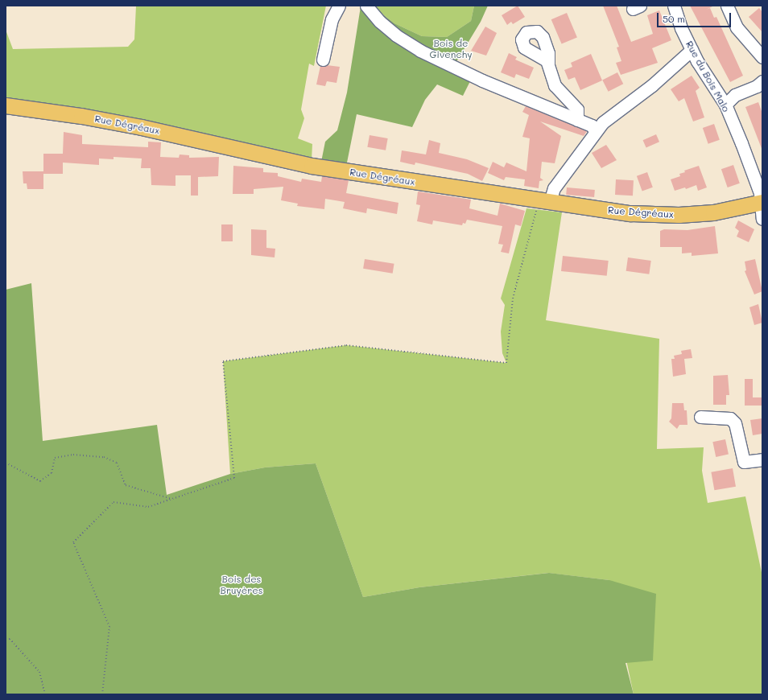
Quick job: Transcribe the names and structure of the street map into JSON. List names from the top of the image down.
{
  "streets": {
    "main road": ["Rue Dégréaux"],
    "street": ["Rue du Bois Malo"]
  },
  "crossings": [
    ["Rue du Bois Malo", "Rue Dégréaux"]
  ],
  "parks": ["Bois de Givenchy", "Bois des Bruyères"],
  "scale_bar": "50 m"
}
